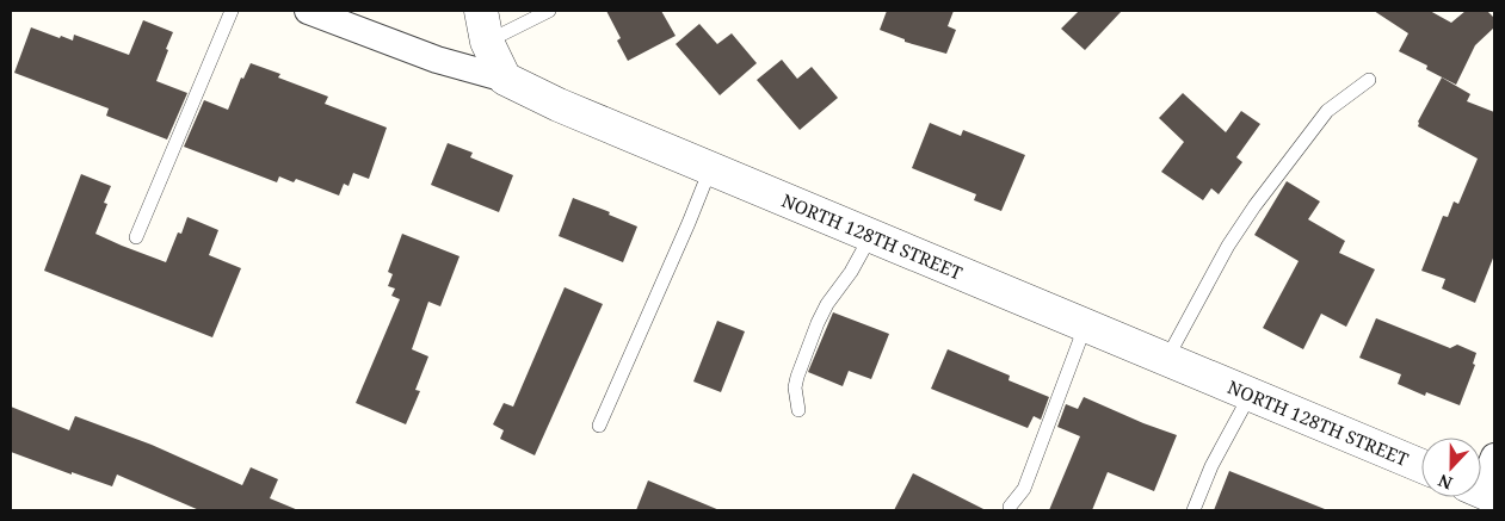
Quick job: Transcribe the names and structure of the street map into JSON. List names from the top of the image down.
{
  "streets": {
    "street": ["NORTH 128TH STREET"]
  },
  "north": "bottom"
}
